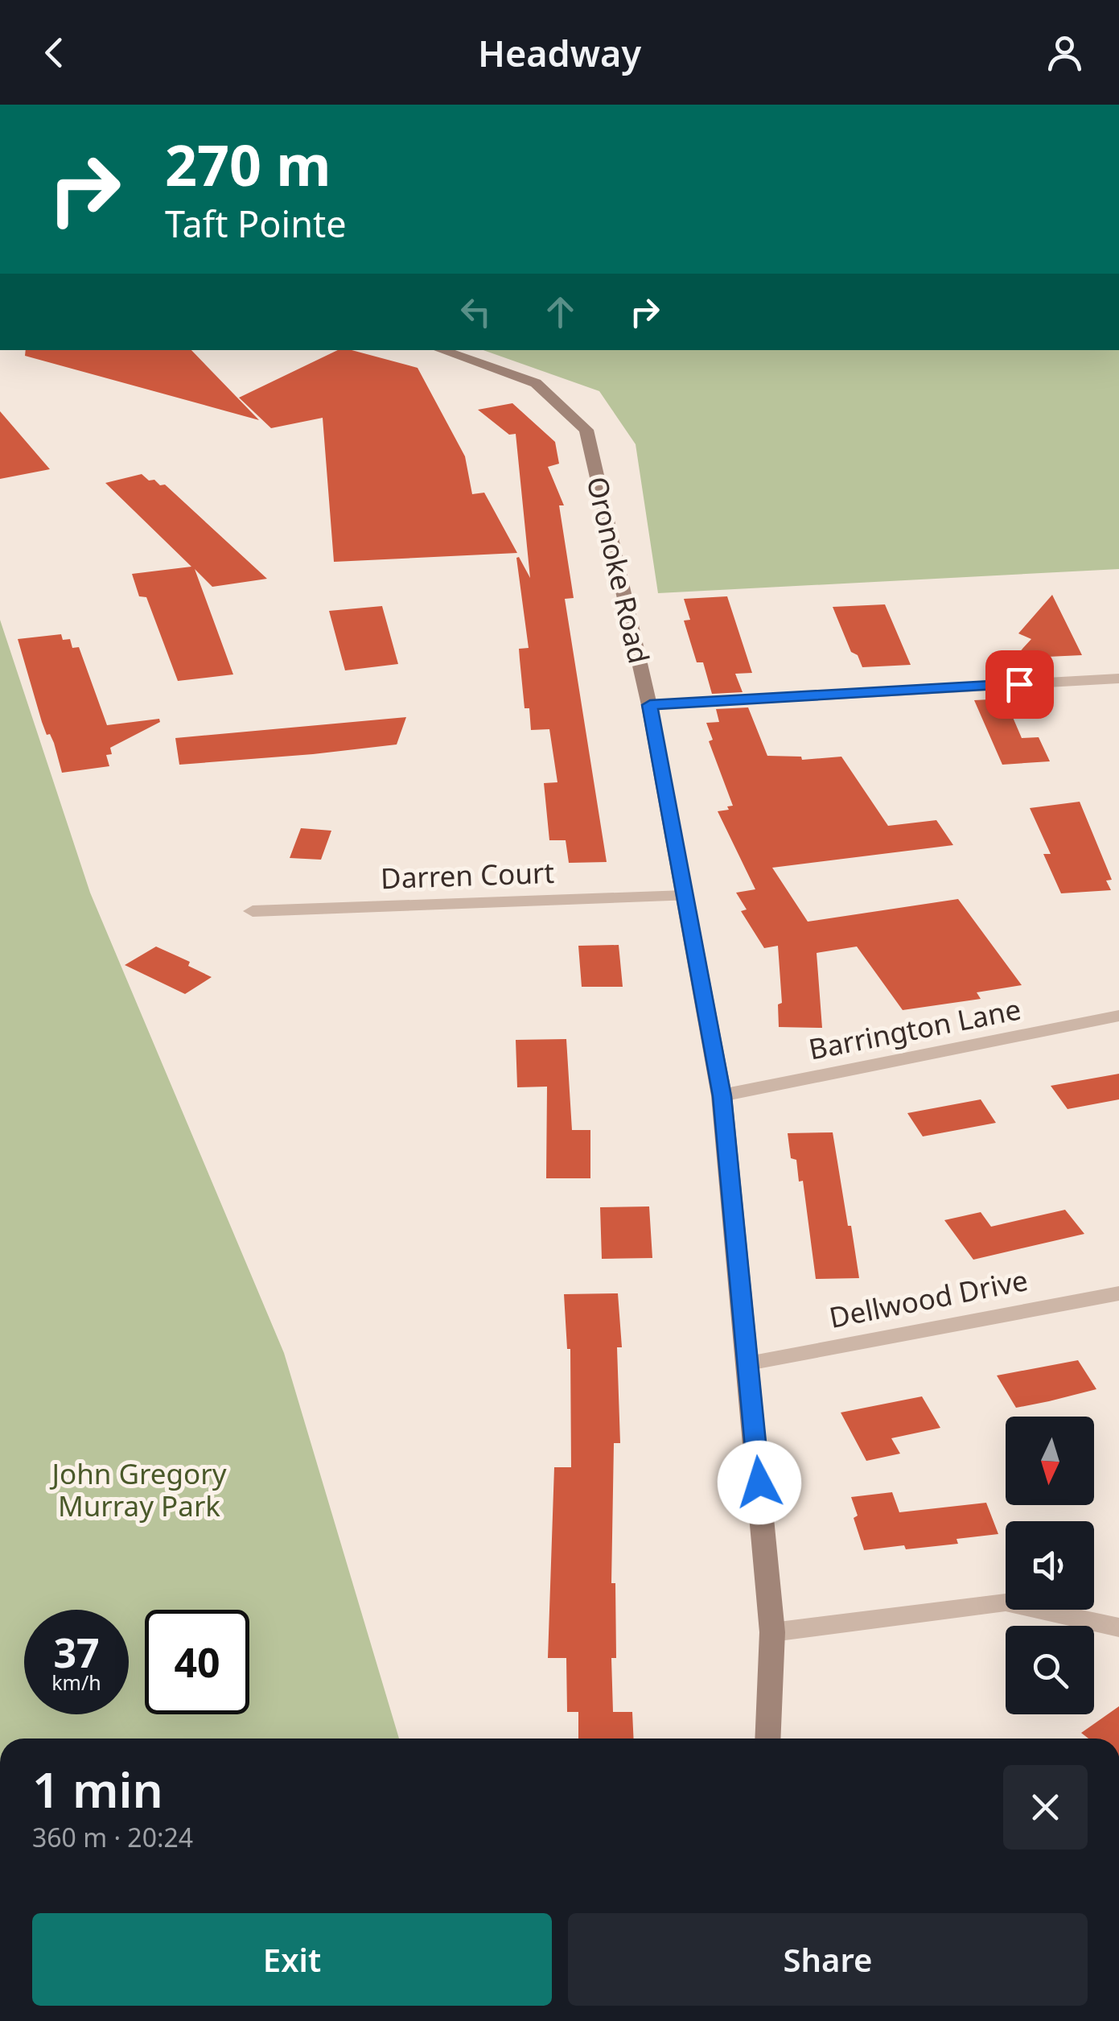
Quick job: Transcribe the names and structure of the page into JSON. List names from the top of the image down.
{
  "streets": {
    "street": [
      "Oronoke Road",
      "Darren Court",
      "Barrington Lane",
      "Dellwood Drive"
    ]
  },
  "crossings": [
    ["Oronoke Road", "Darren Court"],
    ["Oronoke Road", "Barrington Lane"],
    ["Oronoke Road", "Dellwood Drive"]
  ],
  "parks": ["John Gregory Murray Park"],
  "north": "bottom",
  "page": {
    "header": "Headway",
    "turn": ["270 m", "Taft Pointe"],
    "speed": "37 km/h",
    "limit": "40",
    "heading": ["1 min", "360 m · 20:24"],
    "buttons": ["Exit", "Share"]
  }
}
